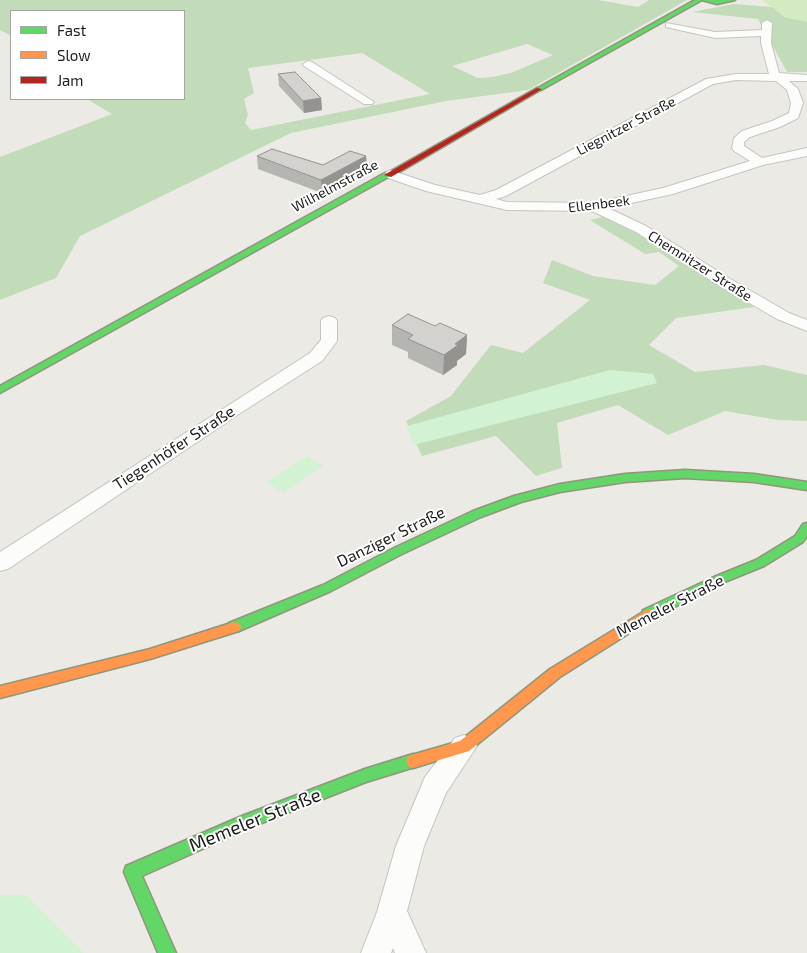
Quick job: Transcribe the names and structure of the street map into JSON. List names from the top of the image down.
{
  "streets": {
    "main road": ["Wilhelmstraße", "Danziger Straße", "Memeler Straße"],
    "street": [
      "Liegnitzer Straße",
      "Ellenbeek",
      "Chemnitzer Straße",
      "Tiegenhöfer Straße"
    ]
  },
  "crossings": [
    ["Liegnitzer Straße", "Ellenbeek"],
    ["Wilhelmstraße", "Ellenbeek"],
    ["Ellenbeek", "Chemnitzer Straße"]
  ],
  "legend": ["Fast", "Slow", "Jam"]
}
